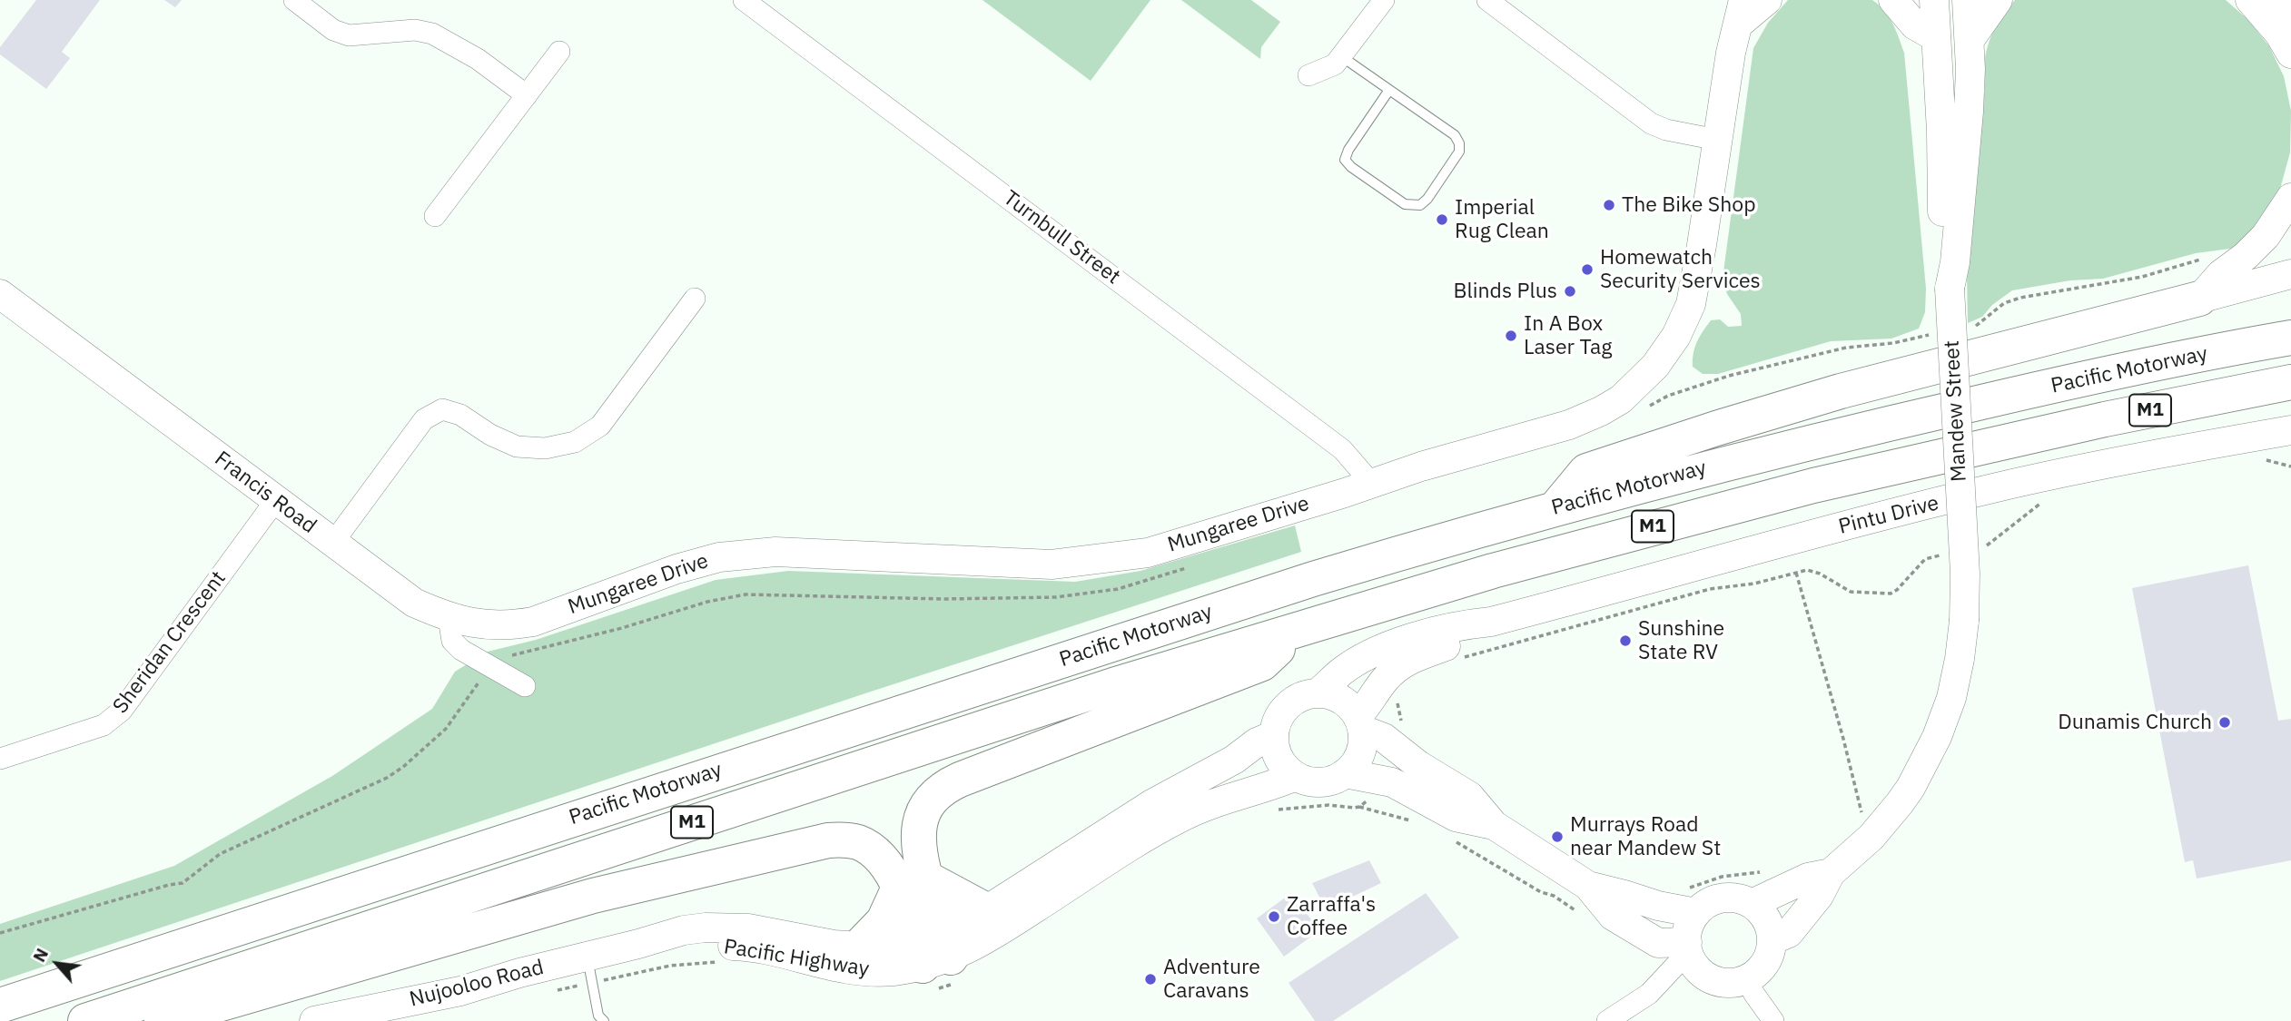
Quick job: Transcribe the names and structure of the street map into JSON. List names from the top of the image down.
{
  "streets": {
    "highway": ["Pacific Motorway", "M1"],
    "street": [
      "Turnbull Street",
      "Mandew Street",
      "Francis Road",
      "Pintu Drive",
      "Mungaree Drive",
      "Sheridan Crescent",
      "Pacific Highway",
      "Nujooloo Road"
    ]
  },
  "crossings": [
    ["Turnbull Street", "Mungaree Drive"],
    ["Francis Road", "Mungaree Drive"],
    ["Francis Road", "Sheridan Crescent"],
    ["Pintu Drive", "Pacific Highway"],
    ["Pacific Highway", "Nujooloo Road"]
  ],
  "places": [
    "The Bike Shop",
    "Imperial Rug Clean",
    "Homewatch Security Services",
    "Blinds Plus",
    "In A Box Laser Tag",
    "Sunshine State RV",
    "Dunamis Church",
    "Murrays Road near Mandew St",
    "Zarraffa's Coffee",
    "Adventure Caravans"
  ],
  "north": "top left"
}
